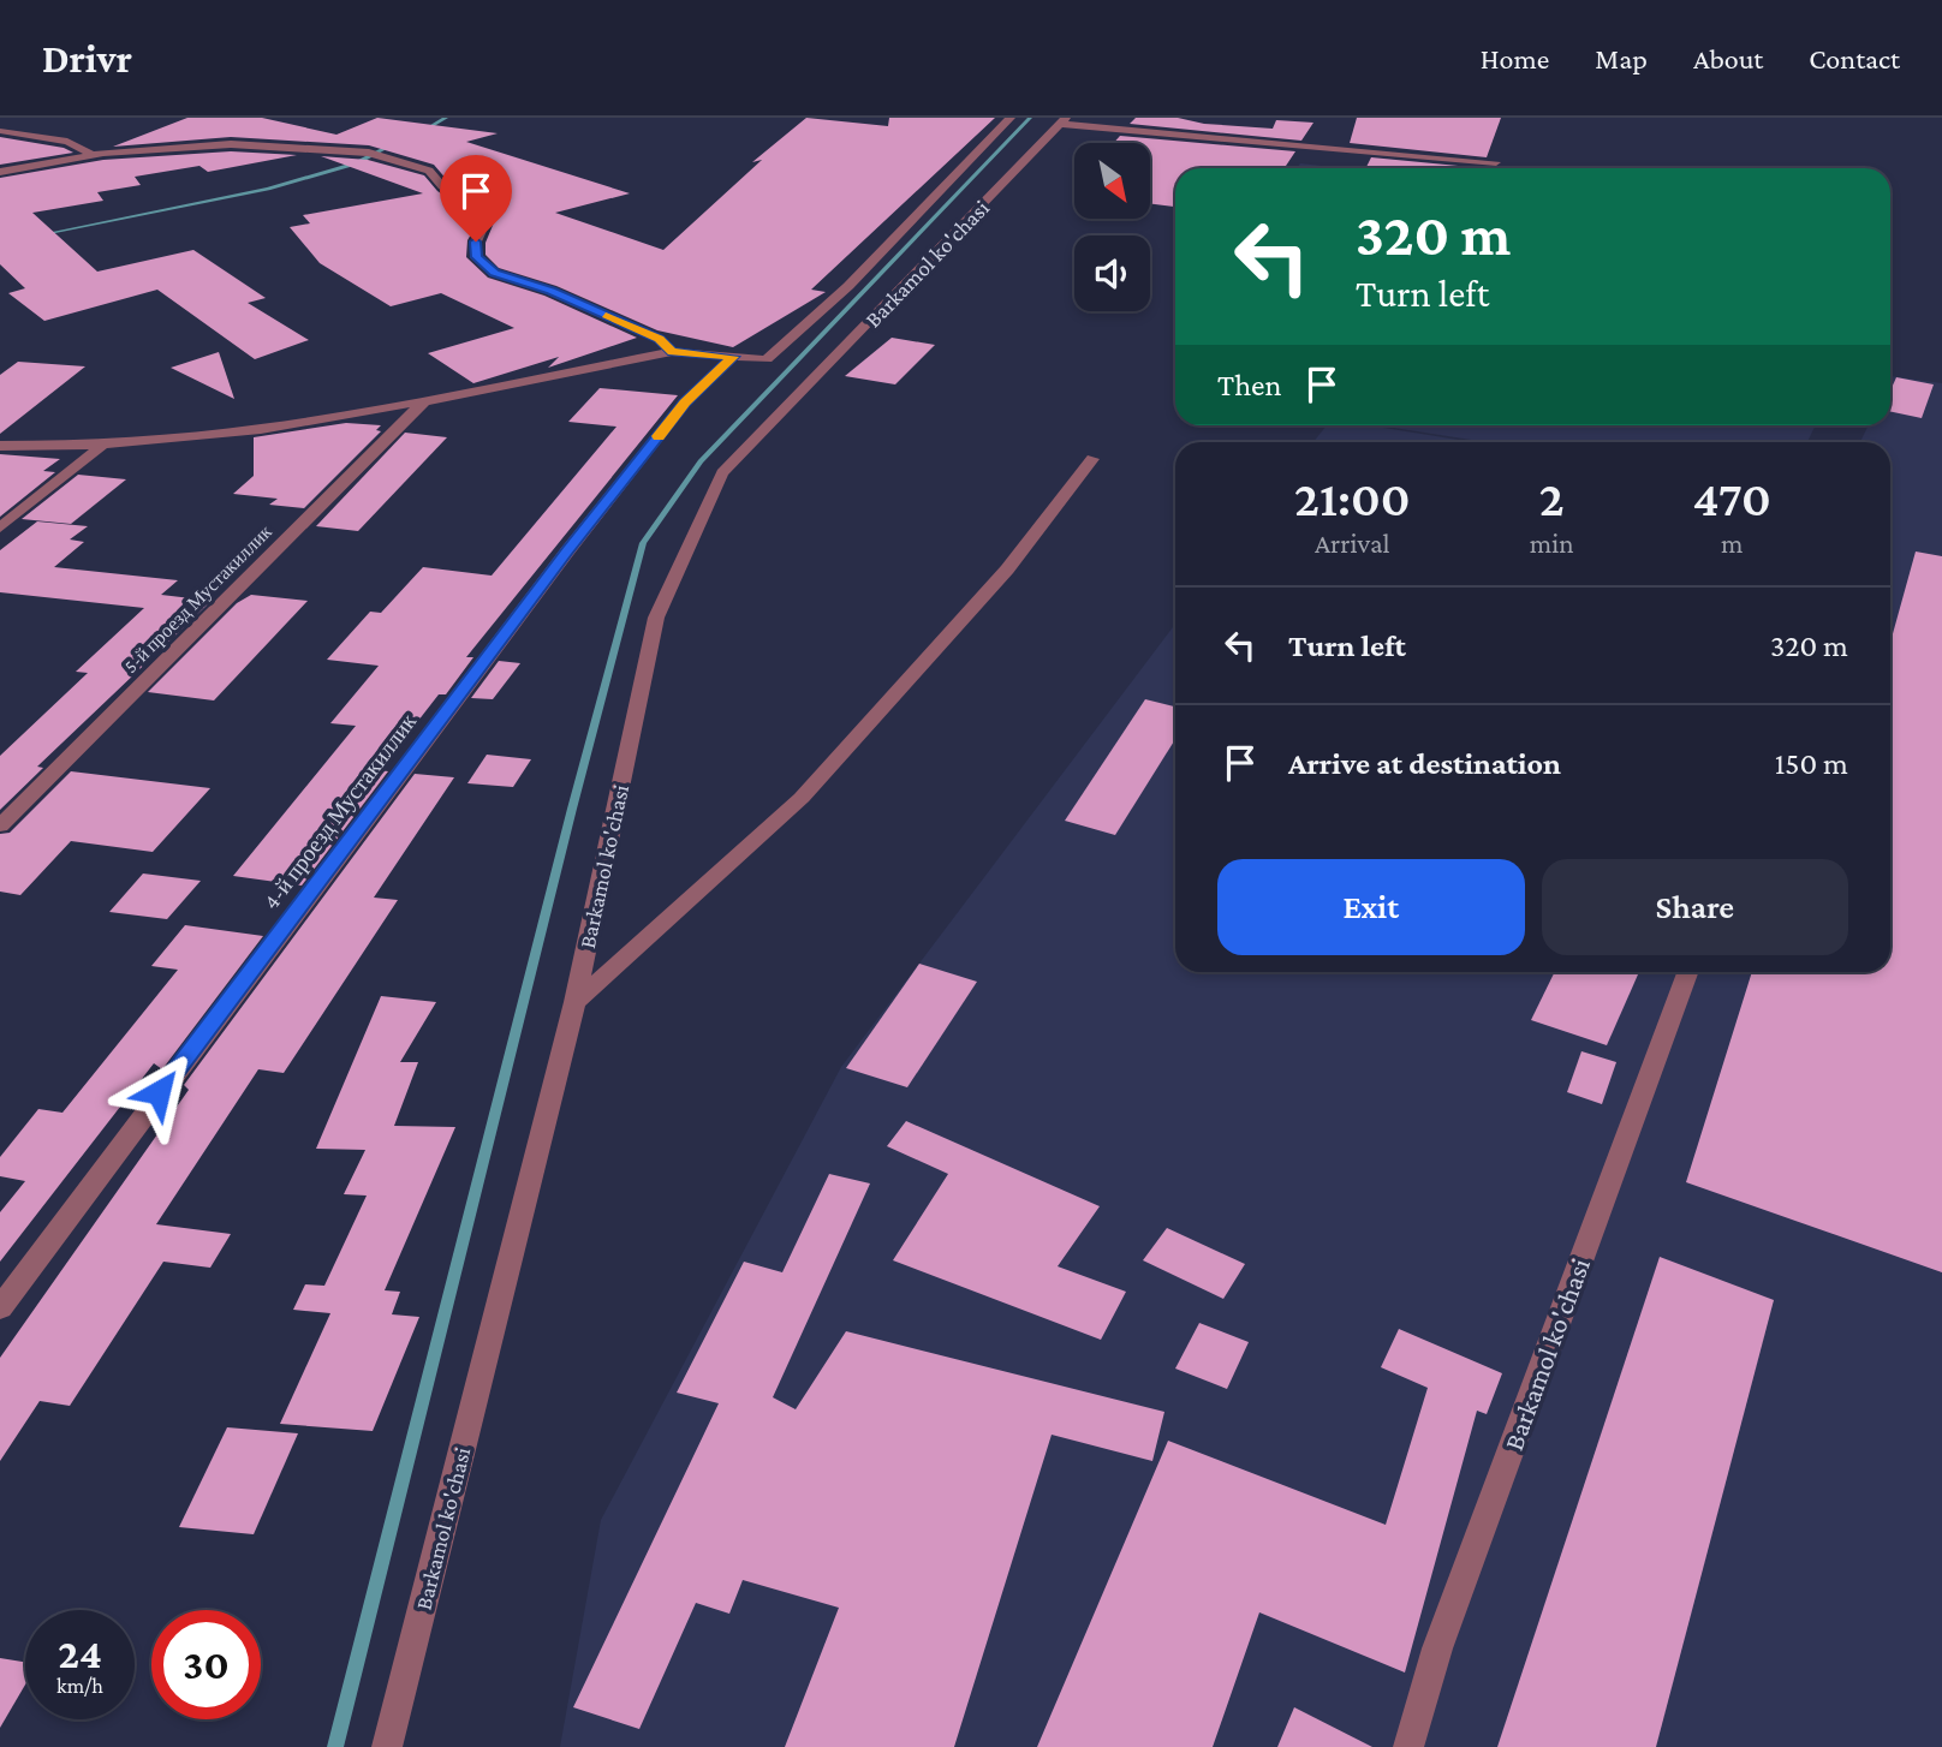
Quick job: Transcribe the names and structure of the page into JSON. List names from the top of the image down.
{
  "streets": {
    "street": ["Barkamol ko'chasi", "5-й проезд Мустакиллик", "4-й проезд Мустакиллик"]
  },
  "north": "bottom right",
  "page": {
    "header": "Drivr",
    "nav": [
      "Home",
      "Map",
      "About",
      "Contact"
    ],
    "turn": ["320 m", "Turn left"],
    "then": "Then",
    "eta": [
      "21:00",
      "Arrival",
      "2",
      "min",
      "470",
      "m"
    ],
    "list": [
      {
        "name": "Turn left",
        "value": "320 m"
      },
      {
        "name": "Arrive at destination",
        "value": "150 m"
      }
    ],
    "buttons": ["Exit", "Share"],
    "speed": "24 km/h",
    "limit": "30"
  }
}
